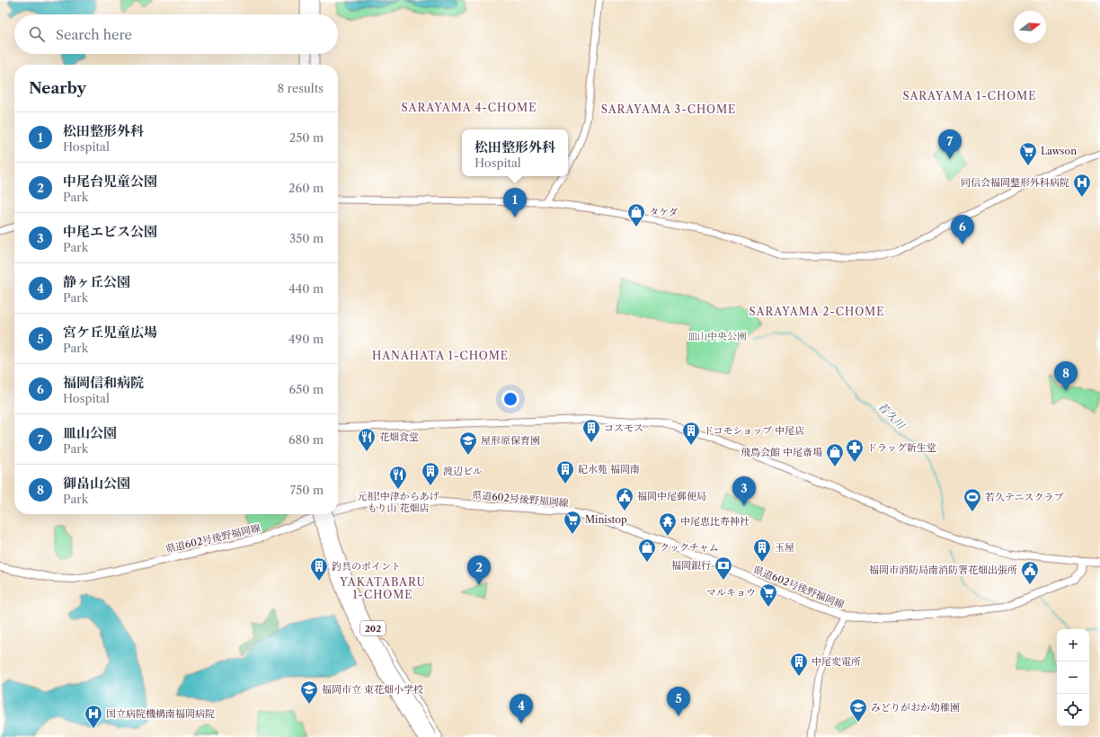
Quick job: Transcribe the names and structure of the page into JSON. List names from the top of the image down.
{
  "streets": {
    "highway": ["202"],
    "main road": ["県道602号後野福岡線"]
  },
  "districts": [
    "SARAYAMA 1-CHOME",
    "SARAYAMA 4-CHOME",
    "SARAYAMA 3-CHOME",
    "SARAYAMA 2-CHOME",
    "HANAHATA 1-CHOME",
    "YAKATABARU 1-CHOME"
  ],
  "water": ["若久川"],
  "parks": ["皿山中央公園"],
  "places": {
    "supermarket": ["Lawson", "Ministop", "マルキョウ"],
    "hospital": ["同信会福岡整形外科病院", "国立病院機構南福岡病院"],
    "shop": ["タケダ", "飛鳥会館 中尾斎場", "クックチャム"],
    "building": [
      "コスモス",
      "ドコモショップ 中尾店",
      "紀水苑 福岡南",
      "渡辺ビル",
      "玉屋",
      "釣具のポイント",
      "中尾変電所"
    ],
    "restaurant": ["花畑食堂", "元祖!中津からあげ もり山 花畑店"],
    "school or university": ["屋形原保育園", "福岡市立 東花畑小学校", "みどりがおか幼稚園"],
    "pharmacy": ["ドラッグ新生堂"],
    "public building": ["福岡中尾郵便局", "福岡市消防局南消防署花畑出張所"],
    "sports": ["若久テニスクラブ"],
    "temple": ["中尾恵比寿神社"],
    "bank": ["福岡銀行"]
  },
  "north": "right",
  "page": {
    "search": "Search here",
    "heading": ["Nearby", "8 results"],
    "list": [
      {
        "mark": "1",
        "name": "松田整形外科",
        "note": "Hospital",
        "value": "250 m"
      },
      {
        "mark": "2",
        "name": "中尾台児童公園",
        "note": "Park",
        "value": "260 m"
      },
      {
        "mark": "3",
        "name": "中尾エビス公園",
        "note": "Park",
        "value": "350 m"
      },
      {
        "mark": "4",
        "name": "静ヶ丘公園",
        "note": "Park",
        "value": "440 m"
      },
      {
        "mark": "5",
        "name": "宮ケ丘児童広場",
        "note": "Park",
        "value": "490 m"
      },
      {
        "mark": "6",
        "name": "福岡信和病院",
        "note": "Hospital",
        "value": "650 m"
      },
      {
        "mark": "7",
        "name": "皿山公園",
        "note": "Park",
        "value": "680 m"
      },
      {
        "mark": "8",
        "name": "御畠山公園",
        "note": "Park",
        "value": "750 m"
      }
    ],
    "popup": ["松田整形外科", "Hospital"],
    "pins": [
      "7",
      "1",
      "6",
      "8",
      "3",
      "2",
      "5",
      "4"
    ],
    "map_buttons": ["+", "−"]
  }
}
